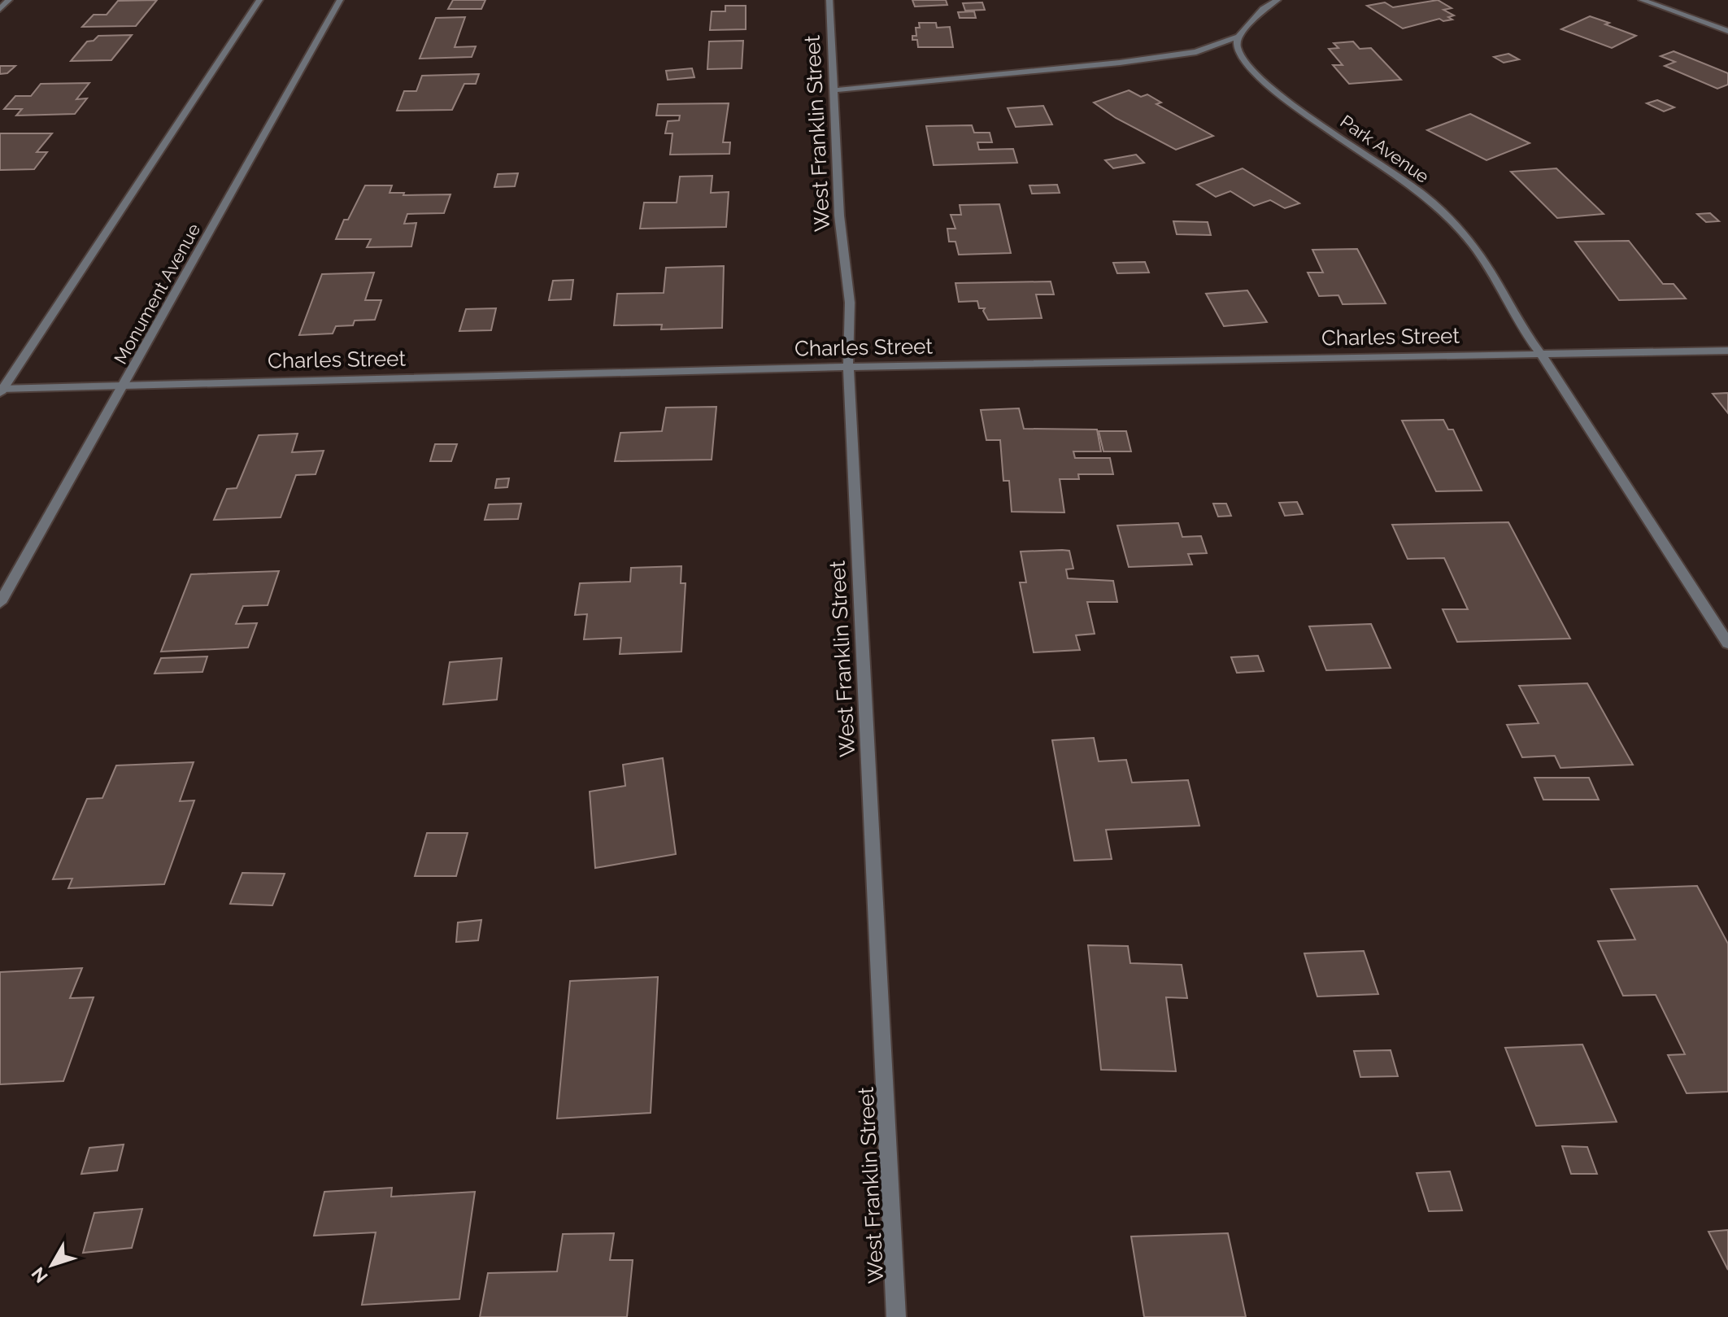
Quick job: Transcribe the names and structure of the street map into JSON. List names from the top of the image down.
{
  "streets": {
    "street": [
      "West Franklin Street",
      "Park Avenue",
      "Monument Avenue",
      "Charles Street"
    ]
  },
  "crossings": [
    ["West Franklin Street", "Charles Street"],
    ["Park Avenue", "Charles Street"],
    ["Monument Avenue", "Charles Street"]
  ],
  "north": "bottom left"
}
